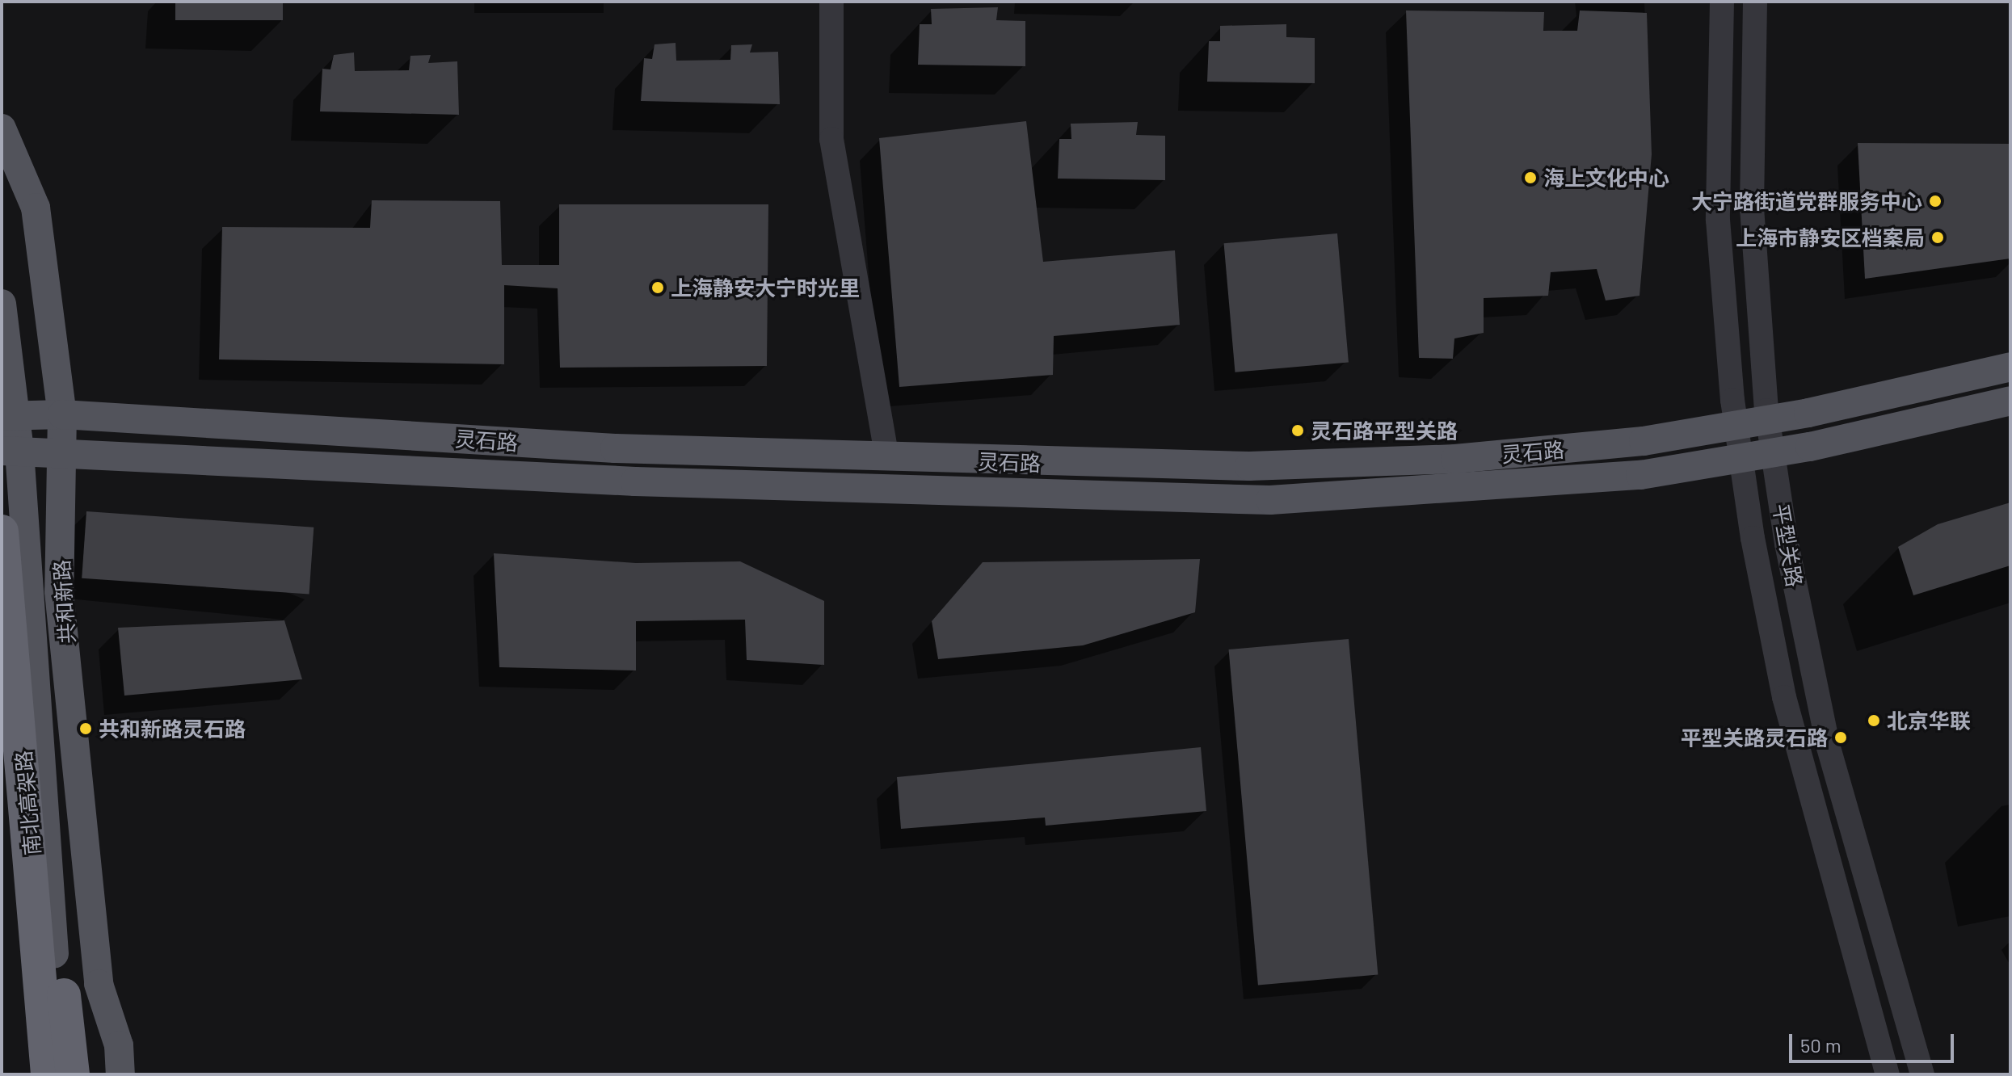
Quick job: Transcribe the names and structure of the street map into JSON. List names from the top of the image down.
{
  "streets": {
    "highway": ["南北高架路"],
    "main road": ["灵石路", "共和新路"],
    "street": ["平型关路"]
  },
  "crossings": [
    ["灵石路", "平型关路"],
    ["灵石路", "共和新路"]
  ],
  "places": [
    "海上文化中心",
    "大宁路街道党群服务中心",
    "上海市静安区档案局",
    "上海静安大宁时光里",
    "灵石路平型关路",
    "北京华联",
    "共和新路灵石路",
    "平型关路灵石路"
  ],
  "scale_bar": "50 m"
}
